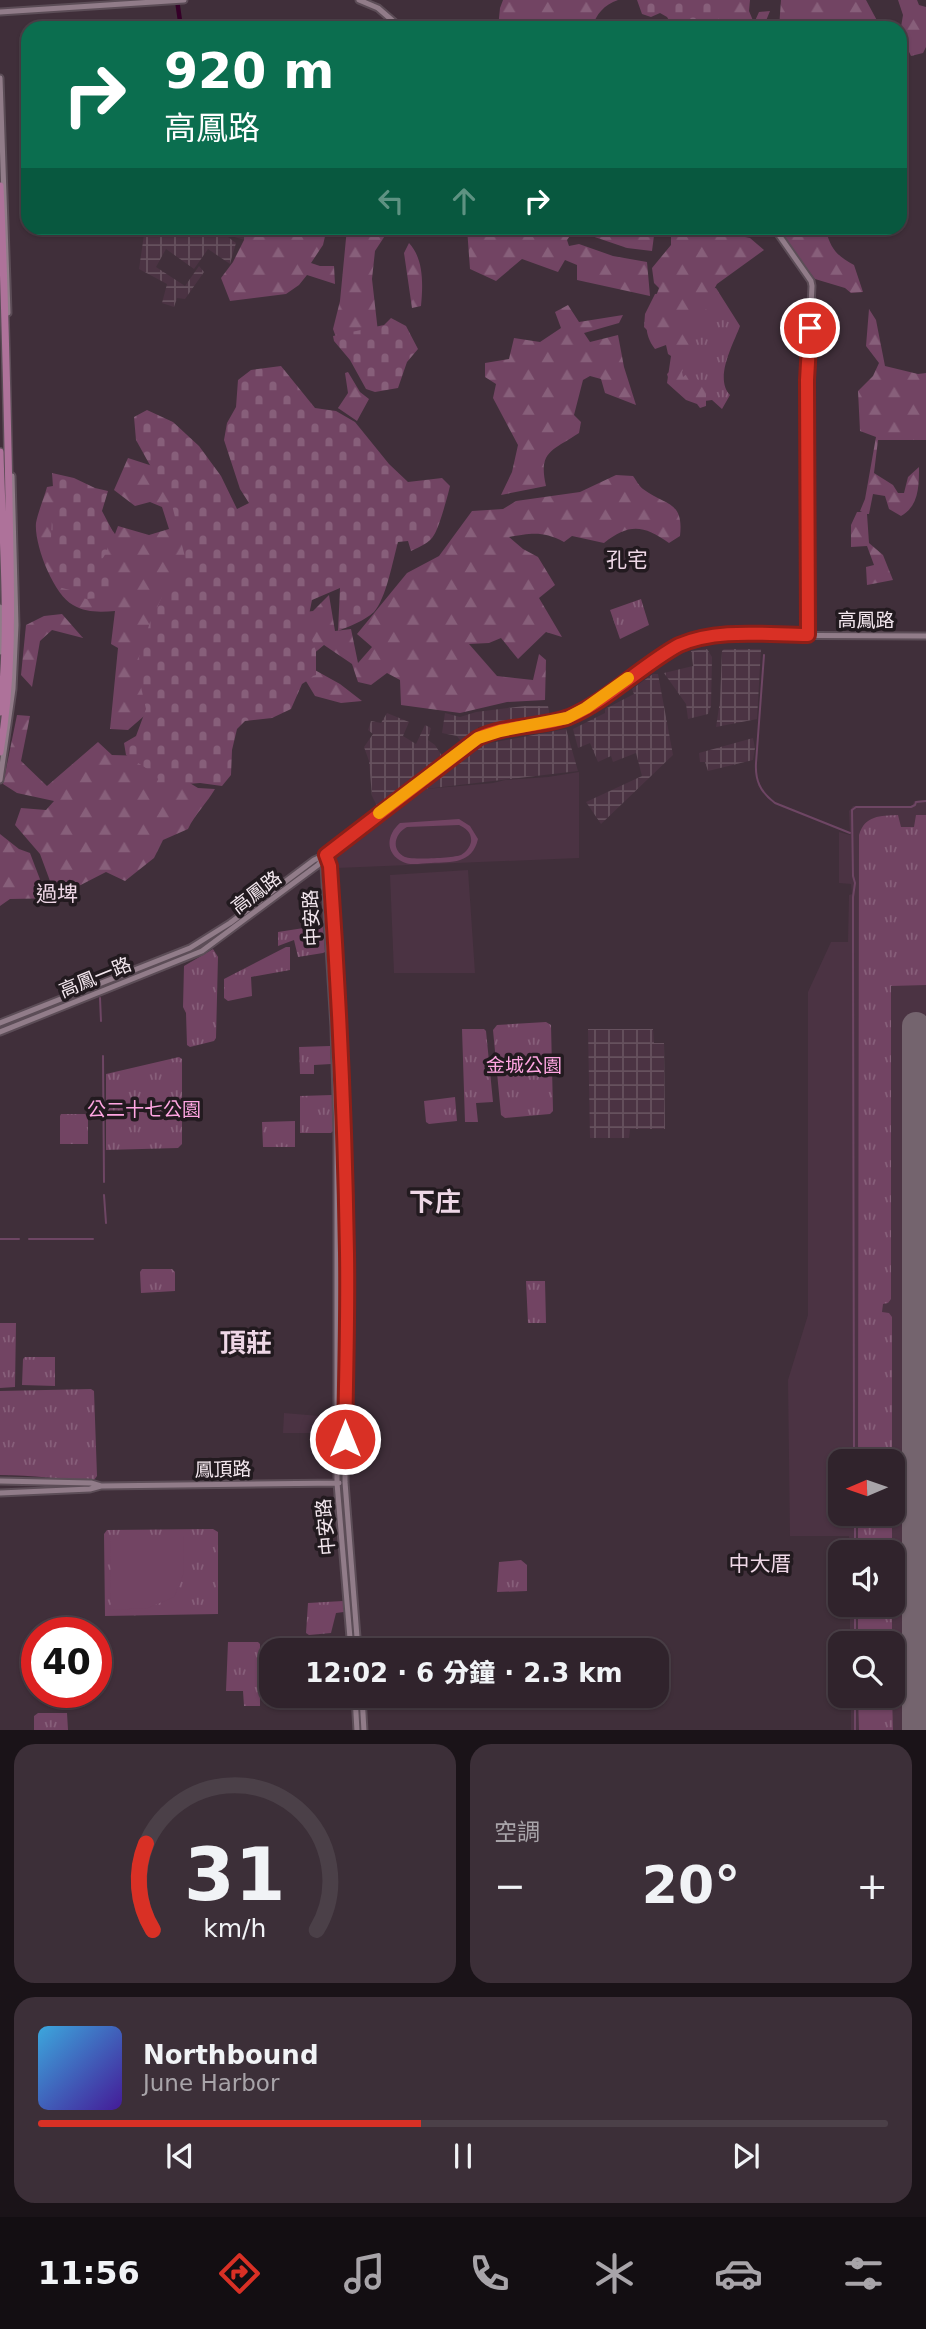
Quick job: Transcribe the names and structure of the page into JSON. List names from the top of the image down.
{
  "streets": {
    "street": [
      "高鳳路",
      "中安路",
      "高鳳一路",
      "鳳頂路"
    ]
  },
  "crossings": [
    ["高鳳路", "中安路"],
    ["高鳳路", "高鳳一路"],
    ["中安路", "鳳頂路"]
  ],
  "districts": [
    "孔宅",
    "過埤",
    "下庄",
    "頂莊",
    "中大厝"
  ],
  "parks": ["金城公園", "公二十七公園"],
  "north": "left",
  "page": {
    "turn": ["920 m", "高鳳路"],
    "limit": "40",
    "trip": "12:02 · 6 分鐘 · 2.3 km",
    "tile": "空調",
    "heat": ["−", "20°", "+"],
    "song": ["Northbound", "June Harbor"],
    "tabs": "11:56",
    "gauge": ["31", "km/h"]
  }
}
